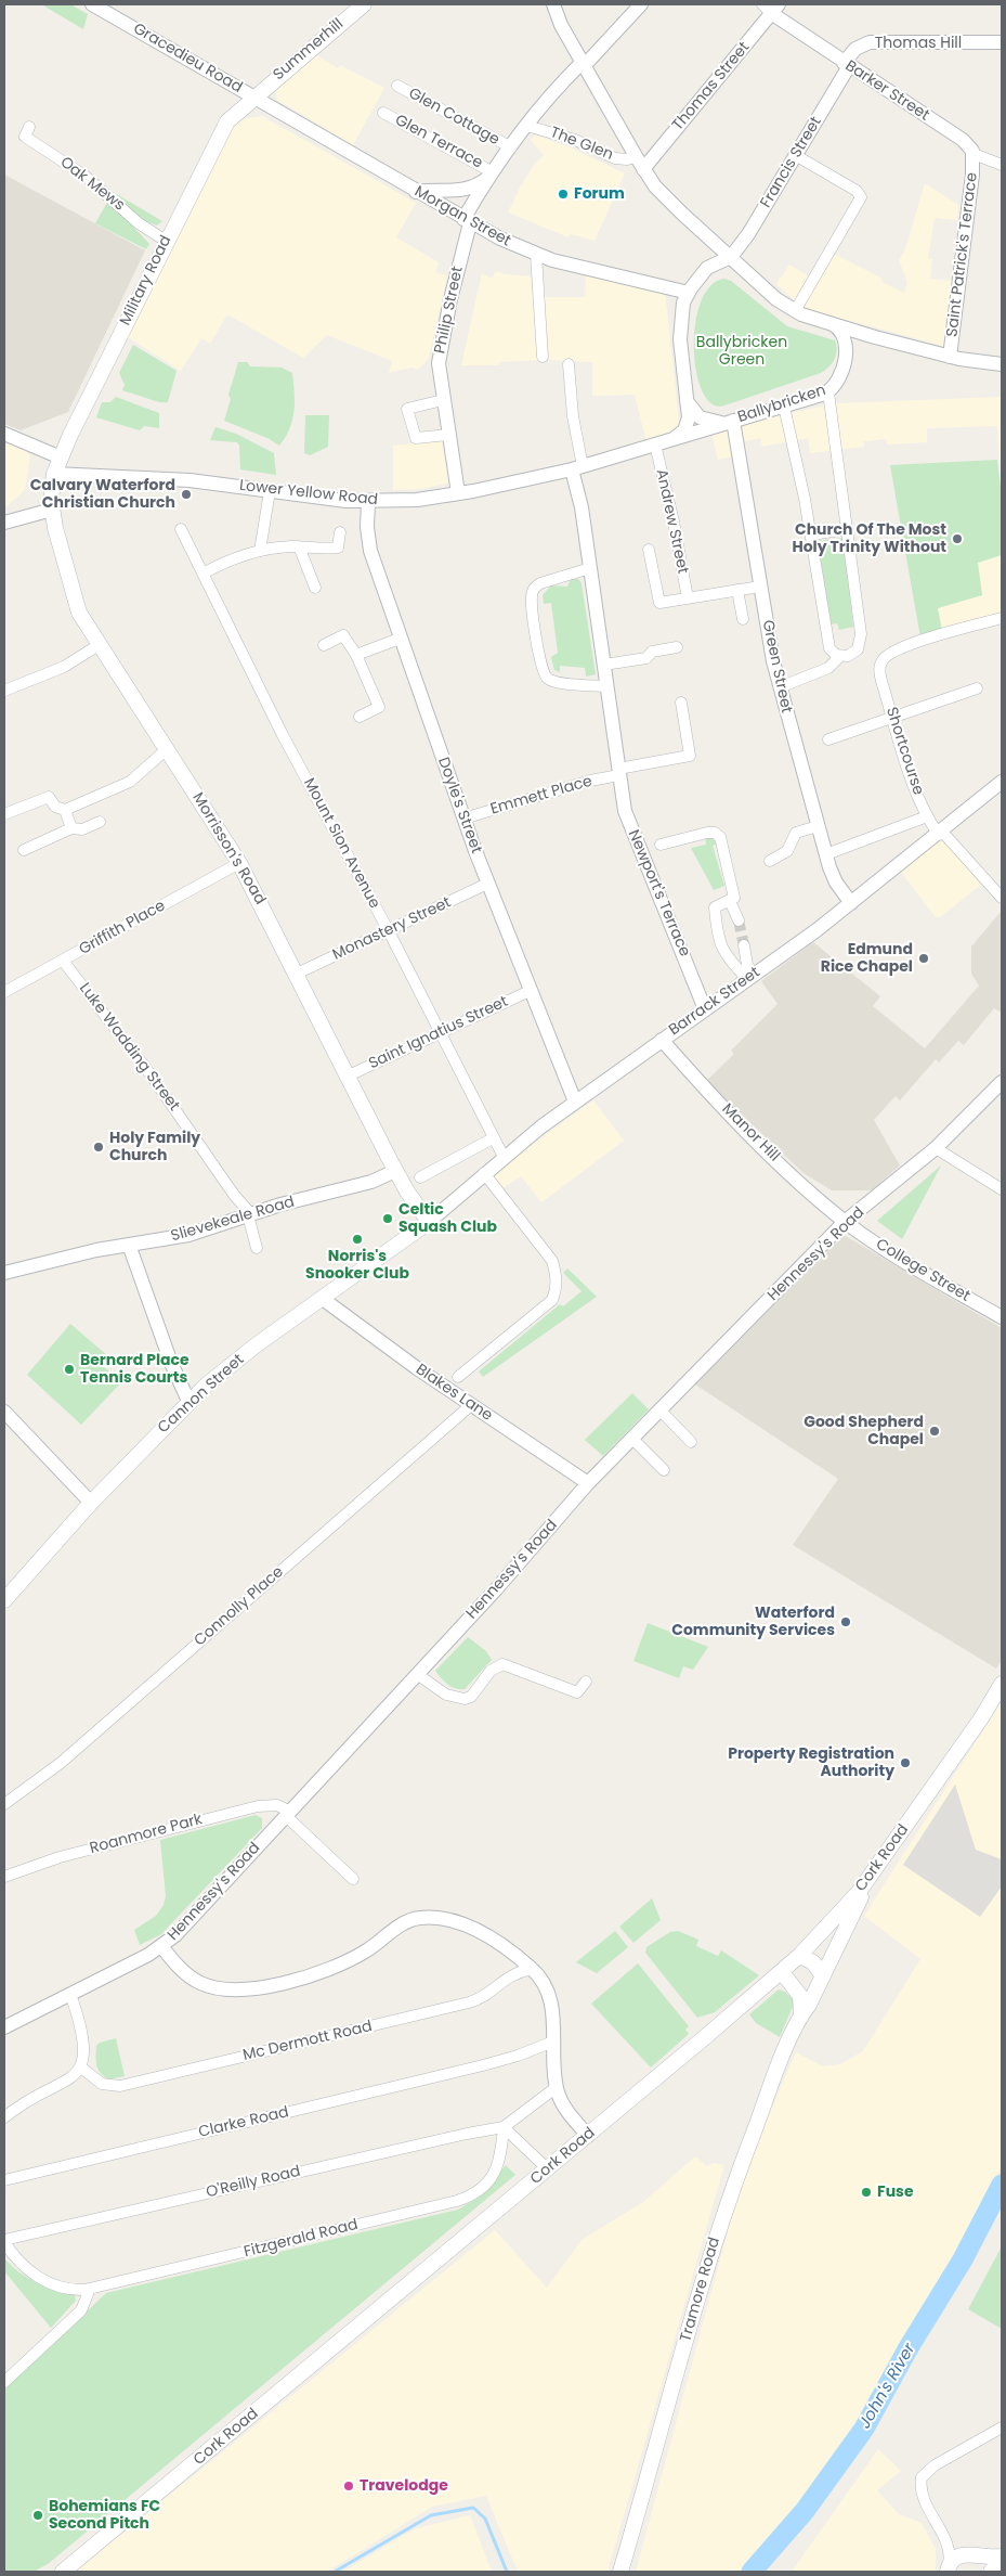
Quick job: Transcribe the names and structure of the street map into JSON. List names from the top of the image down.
{
  "streets": {
    "main road": [
      "Summerhill",
      "Military Road",
      "Morrisson's Road",
      "Cannon Street",
      "Cork Road",
      "Tramore Road"
    ],
    "street": [
      "Thomas Hill",
      "Gracedieu Road",
      "Thomas Street",
      "Barker Street",
      "Glen Cottage",
      "Glen Terrace",
      "The Glen",
      "Francis Street",
      "Oak Mews",
      "Morgan Street",
      "Saint Patrick's Terrace",
      "Philip Street",
      "Ballybricken",
      "Lower Yellow Road",
      "Andrew Street",
      "Green Street",
      "Shortcourse",
      "Emmett Place",
      "Doyle's Street",
      "Mount Sion Avenue",
      "Newport's Terrace",
      "Griffith Place",
      "Monastery Street",
      "Barrack Street",
      "Saint Ignatius Street",
      "Luke Wadding Street",
      "Manor Hill",
      "Slievekeale Road",
      "Hennessy's Road",
      "College Street",
      "Blakes Lane",
      "Connolly Place",
      "Roanmore Park",
      "Mc Dermott Road",
      "Clarke Road",
      "O'Reilly Road",
      "Fitzgerald Road"
    ]
  },
  "crossings": [
    ["Thomas Hill", "Barker Street"],
    ["Thomas Hill", "Francis Street"],
    ["Summerhill", "Gracedieu Road"],
    ["Summerhill", "Morgan Street"],
    ["Summerhill", "Military Road"],
    ["Gracedieu Road", "Morgan Street"],
    ["Gracedieu Road", "Military Road"],
    ["Thomas Street", "Barker Street"],
    ["Thomas Street", "The Glen"],
    ["Barker Street", "Francis Street"],
    ["Barker Street", "Saint Patrick's Terrace"],
    ["Glen Cottage", "The Glen"],
    ["Glen Terrace", "The Glen"],
    ["The Glen", "Francis Street"],
    ["The Glen", "Morgan Street"],
    ["The Glen", "Philip Street"],
    ["Oak Mews", "Military Road"],
    ["Morgan Street", "Military Road"],
    ["Morgan Street", "Philip Street"],
    ["Military Road", "Lower Yellow Road"],
    ["Military Road", "Morrisson's Road"],
    ["Philip Street", "Lower Yellow Road"],
    ["Ballybricken", "Lower Yellow Road"],
    ["Ballybricken", "Andrew Street"],
    ["Ballybricken", "Green Street"],
    ["Lower Yellow Road", "Andrew Street"],
    ["Lower Yellow Road", "Doyle's Street"],
    ["Lower Yellow Road", "Morrisson's Road"],
    ["Lower Yellow Road", "Newport's Terrace"],
    ["Green Street", "Barrack Street"],
    ["Shortcourse", "Barrack Street"],
    ["Emmett Place", "Doyle's Street"],
    ["Emmett Place", "Newport's Terrace"],
    ["Doyle's Street", "Monastery Street"],
    ["Doyle's Street", "Barrack Street"],
    ["Doyle's Street", "Saint Ignatius Street"],
    ["Mount Sion Avenue", "Monastery Street"],
    ["Mount Sion Avenue", "Barrack Street"],
    ["Mount Sion Avenue", "Saint Ignatius Street"],
    ["Morrisson's Road", "Griffith Place"],
    ["Morrisson's Road", "Monastery Street"],
    ["Morrisson's Road", "Barrack Street"],
    ["Morrisson's Road", "Saint Ignatius Street"],
    ["Morrisson's Road", "Slievekeale Road"],
    ["Morrisson's Road", "Cannon Street"],
    ["Newport's Terrace", "Barrack Street"],
    ["Griffith Place", "Luke Wadding Street"],
    ["Barrack Street", "Manor Hill"],
    ["Barrack Street", "Cannon Street"],
    ["Luke Wadding Street", "Slievekeale Road"],
    ["Manor Hill", "Hennessy's Road"],
    ["Manor Hill", "College Street"],
    ["Hennessy's Road", "College Street"],
    ["Hennessy's Road", "Blakes Lane"],
    ["Hennessy's Road", "Roanmore Park"],
    ["Blakes Lane", "Cannon Street"],
    ["Blakes Lane", "Connolly Place"],
    ["Cork Road", "Tramore Road"],
    ["O'Reilly Road", "Fitzgerald Road"]
  ],
  "water": ["John's River"],
  "parks": ["Ballybricken Green"],
  "places": [
    "Forum",
    "Calvary Waterford Christian Church",
    "Church Of The Most Holy Trinity Without",
    "Edmund Rice Chapel",
    "Holy Family Church",
    "Celtic Squash Club",
    "Norris's Snooker Club",
    "Bernard Place Tennis Courts",
    "Good Shepherd Chapel",
    "Waterford Community Services",
    "Property Registration Authority",
    "Fuse",
    "Travelodge",
    "Bohemians FC Second Pitch"
  ]
}
